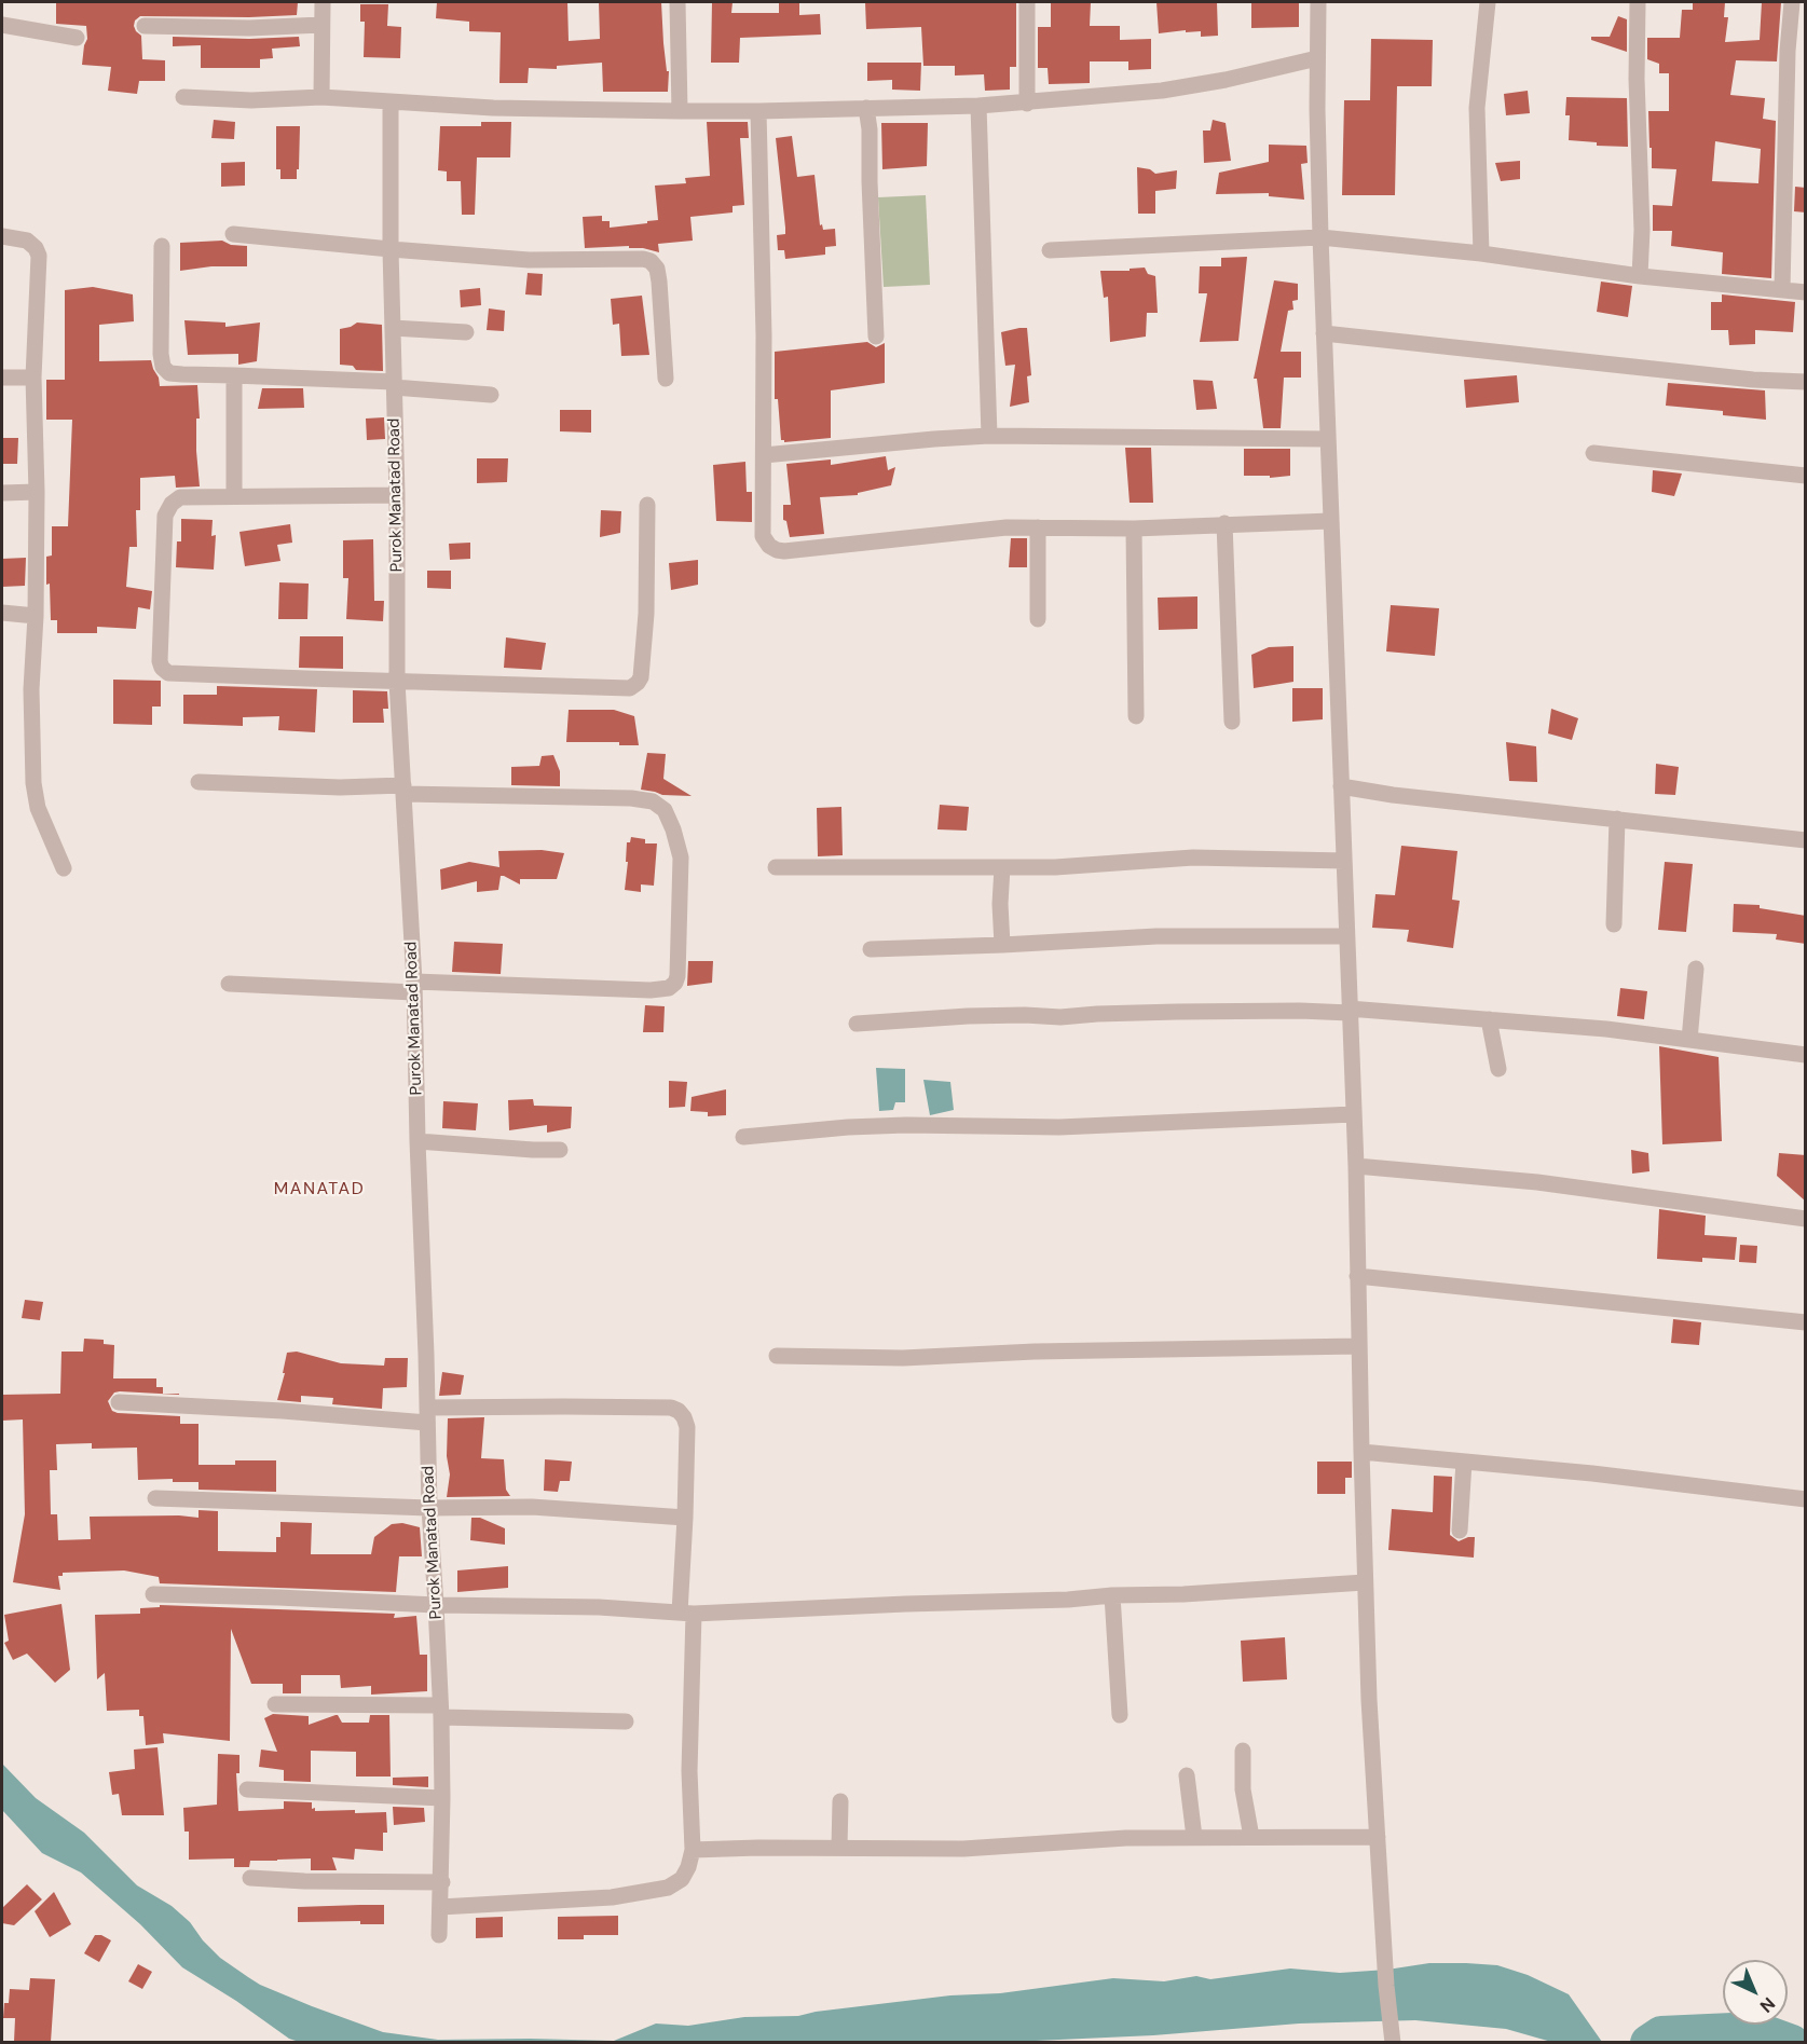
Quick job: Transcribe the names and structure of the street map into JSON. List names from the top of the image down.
{
  "streets": {
    "street": ["Purok Manatad Road"]
  },
  "districts": ["MANATAD"],
  "north": "bottom right"
}
